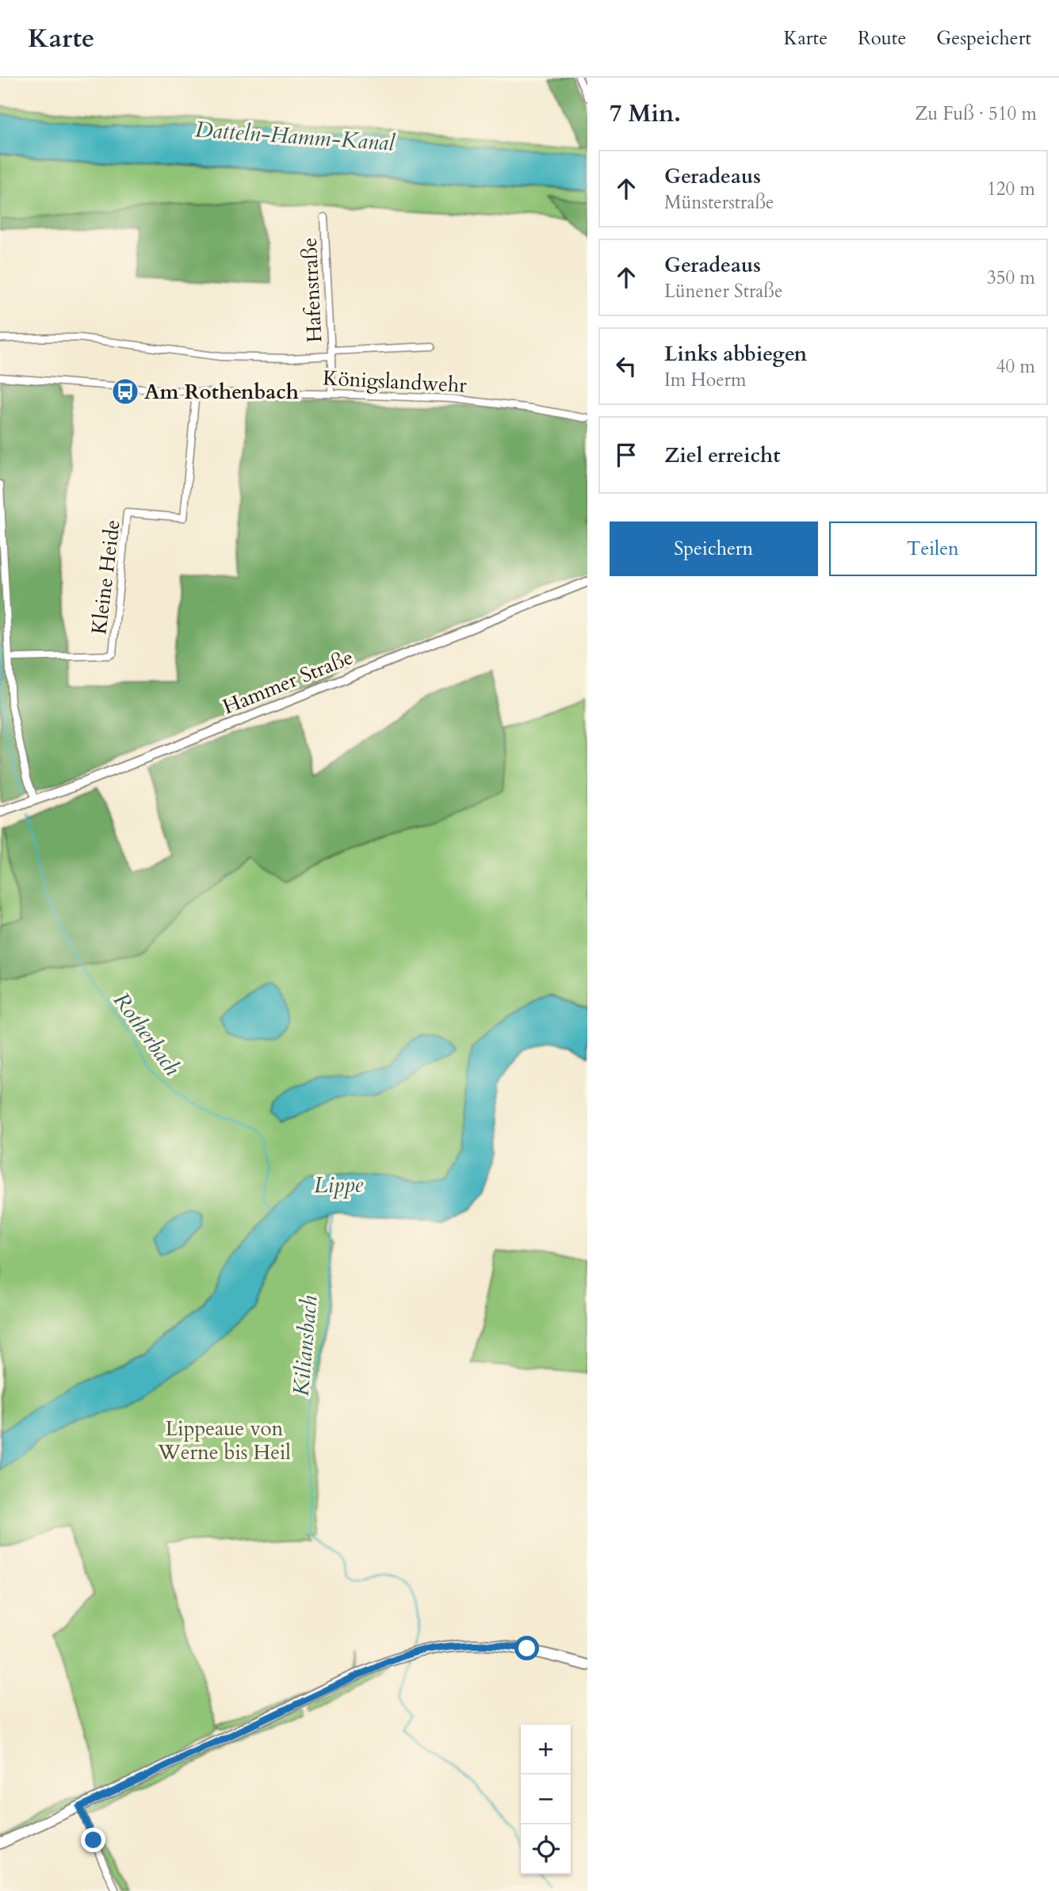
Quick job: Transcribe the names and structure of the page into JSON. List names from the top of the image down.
{
  "streets": {
    "main road": ["Hammer Straße"],
    "street": ["Hafenstraße", "Königslandwehr", "Kleine Heide"]
  },
  "crossings": [
    ["Hafenstraße", "Königslandwehr"],
    ["Königslandwehr", "Kleine Heide"]
  ],
  "water": [
    "Datteln-Hamm-Kanal",
    "Rotherbach",
    "Lippe",
    "Kiliansbach"
  ],
  "parks": ["Lippeaue von Werne bis Heil"],
  "places": {
    "bus stop": ["Am Rothenbach"]
  },
  "page": {
    "header": "Karte",
    "nav": ["Karte", "Route", "Gespeichert"],
    "heading": ["7 Min.", "Zu Fuß · 510 m"],
    "list": [
      ["Geradeaus", "Münsterstraße", "120 m"],
      ["Geradeaus", "Lünener Straße", "350 m"],
      ["Links abbiegen", "Im Hoerm", "40 m"],
      "Ziel erreicht"
    ],
    "buttons": ["Speichern", "Teilen"],
    "map_buttons": ["+", "−"]
  }
}
